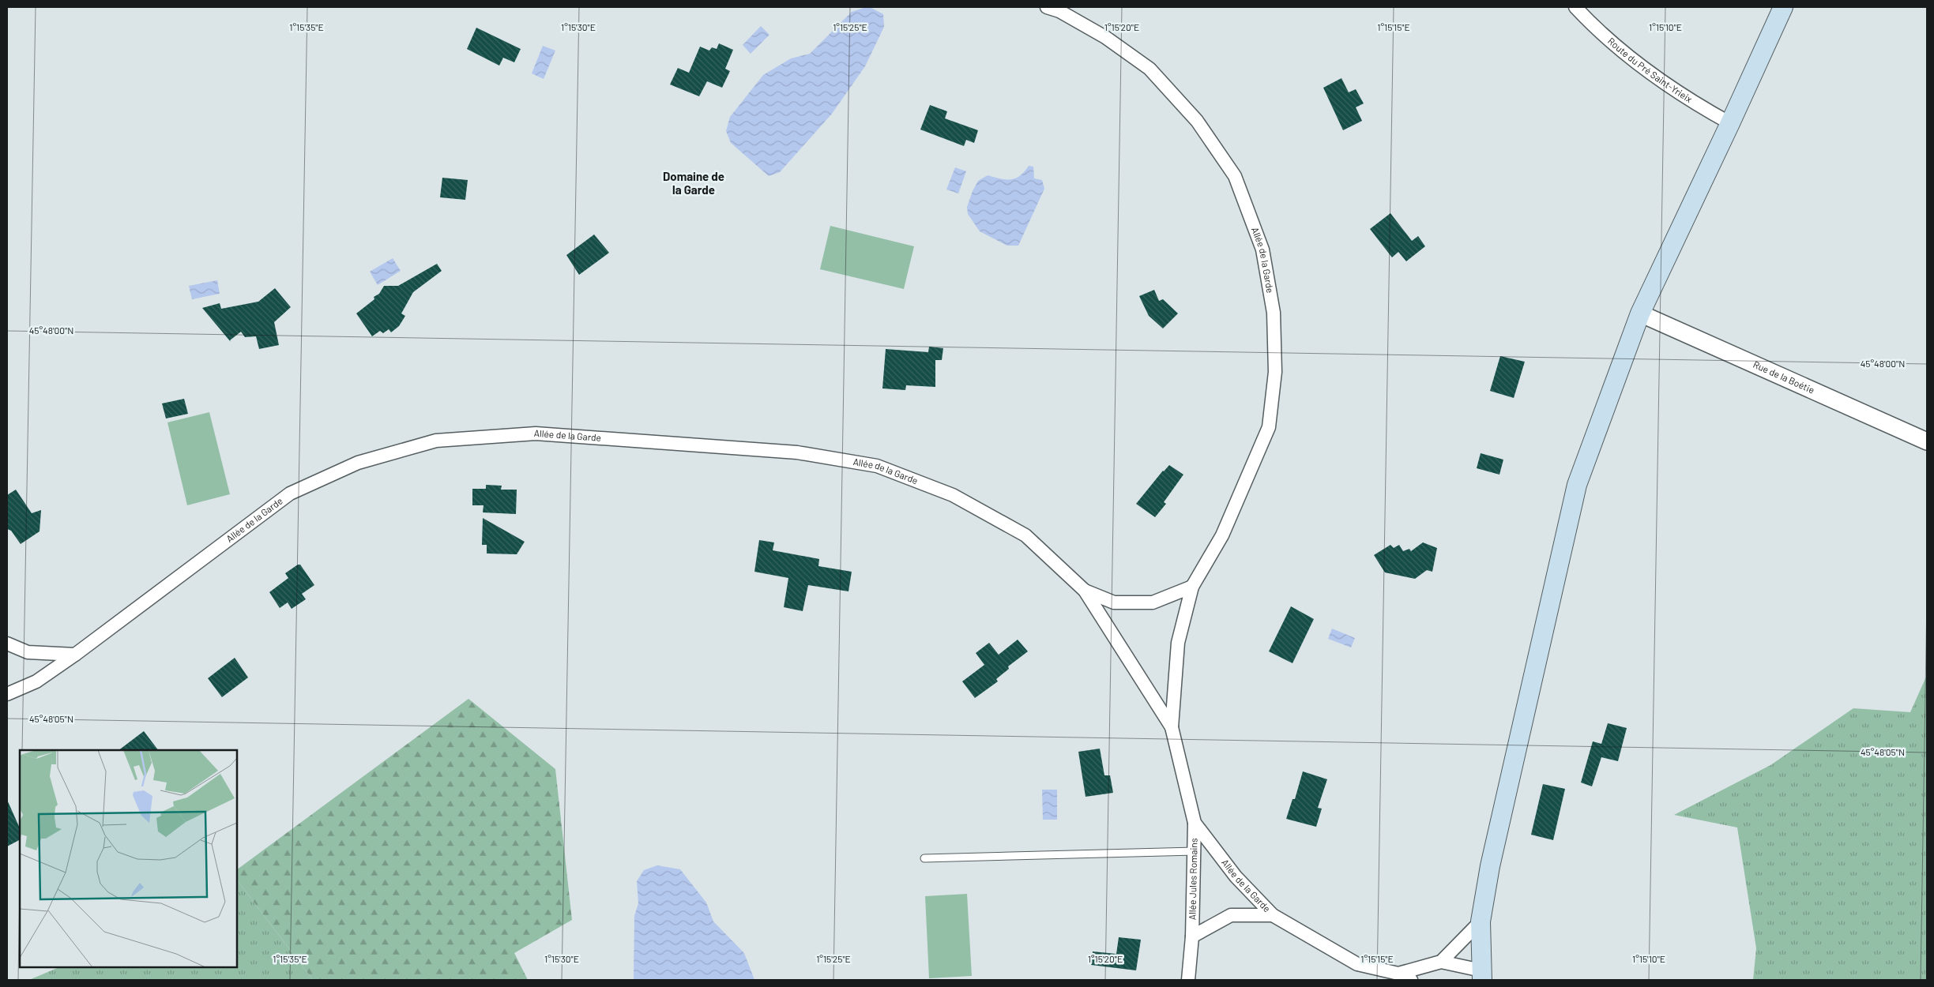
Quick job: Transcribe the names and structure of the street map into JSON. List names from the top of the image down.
{
  "streets": {
    "street": [
      "Route du Pré Saint-Yrieix",
      "Allée de la Garde",
      "Rue de la Boétie",
      "Allée Jules Romains"
    ]
  },
  "crossings": [
    ["Allée de la Garde", "Allée Jules Romains"]
  ],
  "districts": ["Domaine de la Garde"],
  "coordinates": [
    "1°15'35\"E",
    "1°15'30\"E",
    "1°15'25\"E",
    "1°15'20\"E",
    "1°15'15\"E",
    "1°15'10\"E",
    "45°48'00\"N",
    "45°48'05\"N"
  ]
}
